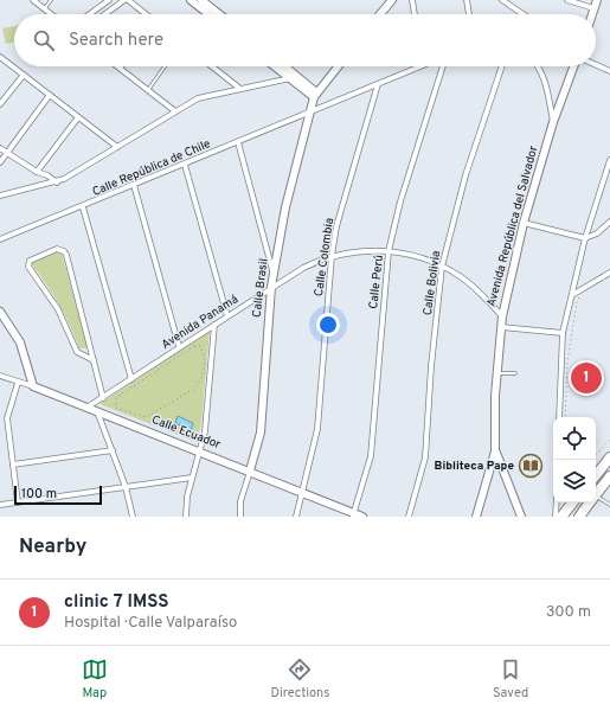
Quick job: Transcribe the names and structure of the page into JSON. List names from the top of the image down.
{
  "streets": {
    "street": [
      "Calle República de Chile",
      "Avenida República del Salvador",
      "Calle Colombia",
      "Calle Perú",
      "Calle Bolivia",
      "Calle Brasil",
      "Avenida Panamá",
      "Calle Ecuador"
    ]
  },
  "crossings": [
    ["Calle República de Chile", "Calle Colombia"],
    ["Calle República de Chile", "Calle Brasil"],
    ["Avenida República del Salvador", "Avenida Panamá"],
    ["Calle Colombia", "Avenida Panamá"],
    ["Calle Colombia", "Calle Ecuador"],
    ["Calle Perú", "Avenida Panamá"],
    ["Calle Perú", "Calle Ecuador"],
    ["Calle Bolivia", "Avenida Panamá"],
    ["Calle Brasil", "Avenida Panamá"],
    ["Calle Brasil", "Calle Ecuador"],
    ["Avenida Panamá", "Calle Ecuador"]
  ],
  "places": {
    "library": ["Bibliteca Pape"]
  },
  "scale_bar": "100 m",
  "page": {
    "search": "Search here",
    "pins": "1",
    "scale": "100 m",
    "heading": "Nearby",
    "list": [
      {
        "mark": "1",
        "name": "clinic 7 IMSS",
        "note": "Hospital · Calle Valparaíso",
        "value": "300 m"
      }
    ],
    "nav": ["Map", "Directions", "Saved"]
  }
}
